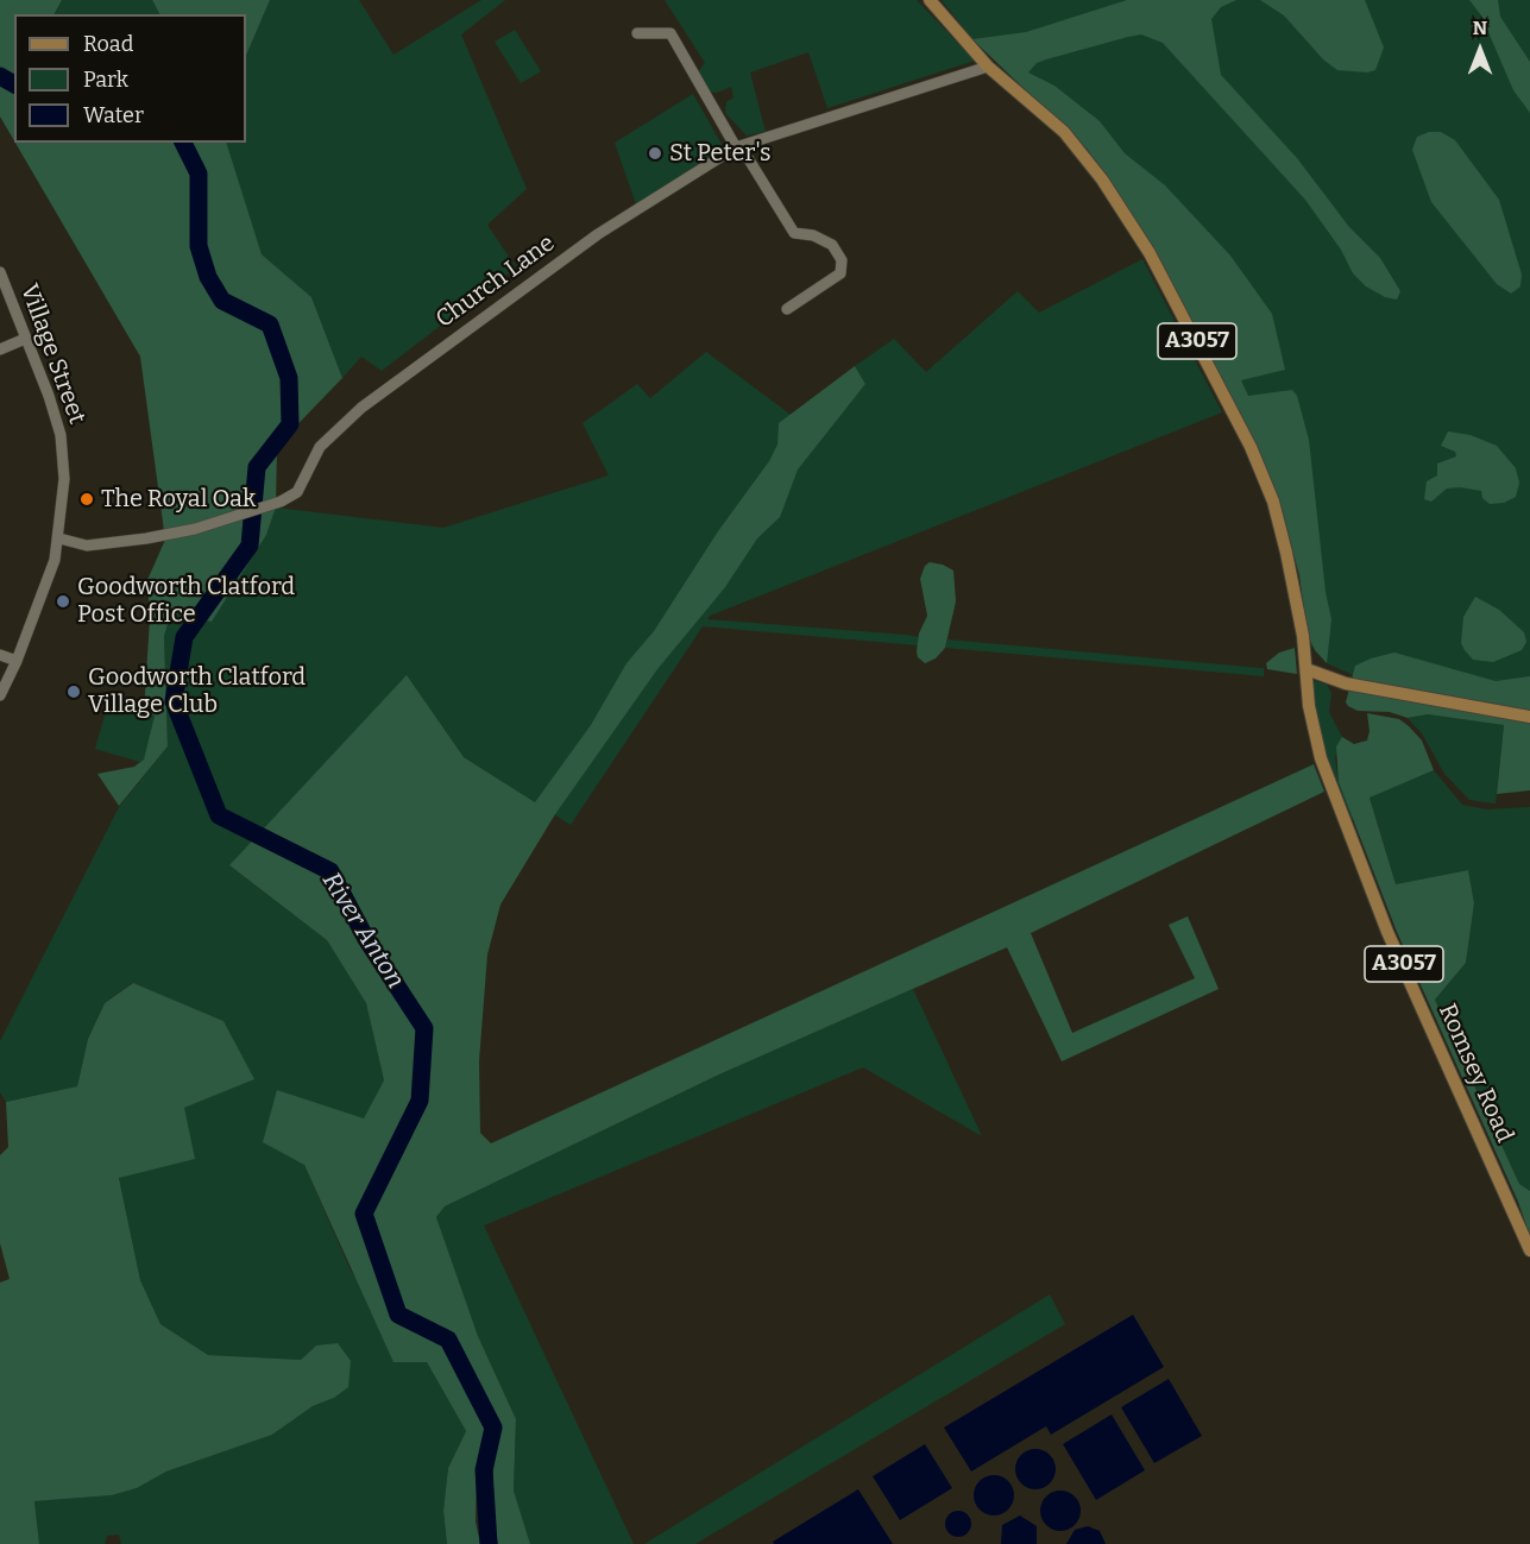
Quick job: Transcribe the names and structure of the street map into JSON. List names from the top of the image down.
{
  "streets": {
    "main road": ["A3057", "Romsey Road"],
    "street": ["Church Lane", "Village Street"]
  },
  "crossings": [
    ["Church Lane", "A3057"],
    ["Church Lane", "Village Street"],
    ["A3057", "Romsey Road"]
  ],
  "water": ["River Anton"],
  "places": [
    "St Peter's",
    "The Royal Oak",
    "Goodworth Clatford Post Office",
    "Goodworth Clatford Village Club"
  ],
  "legend": ["Road", "Park", "Water"],
  "north": "top"
}
